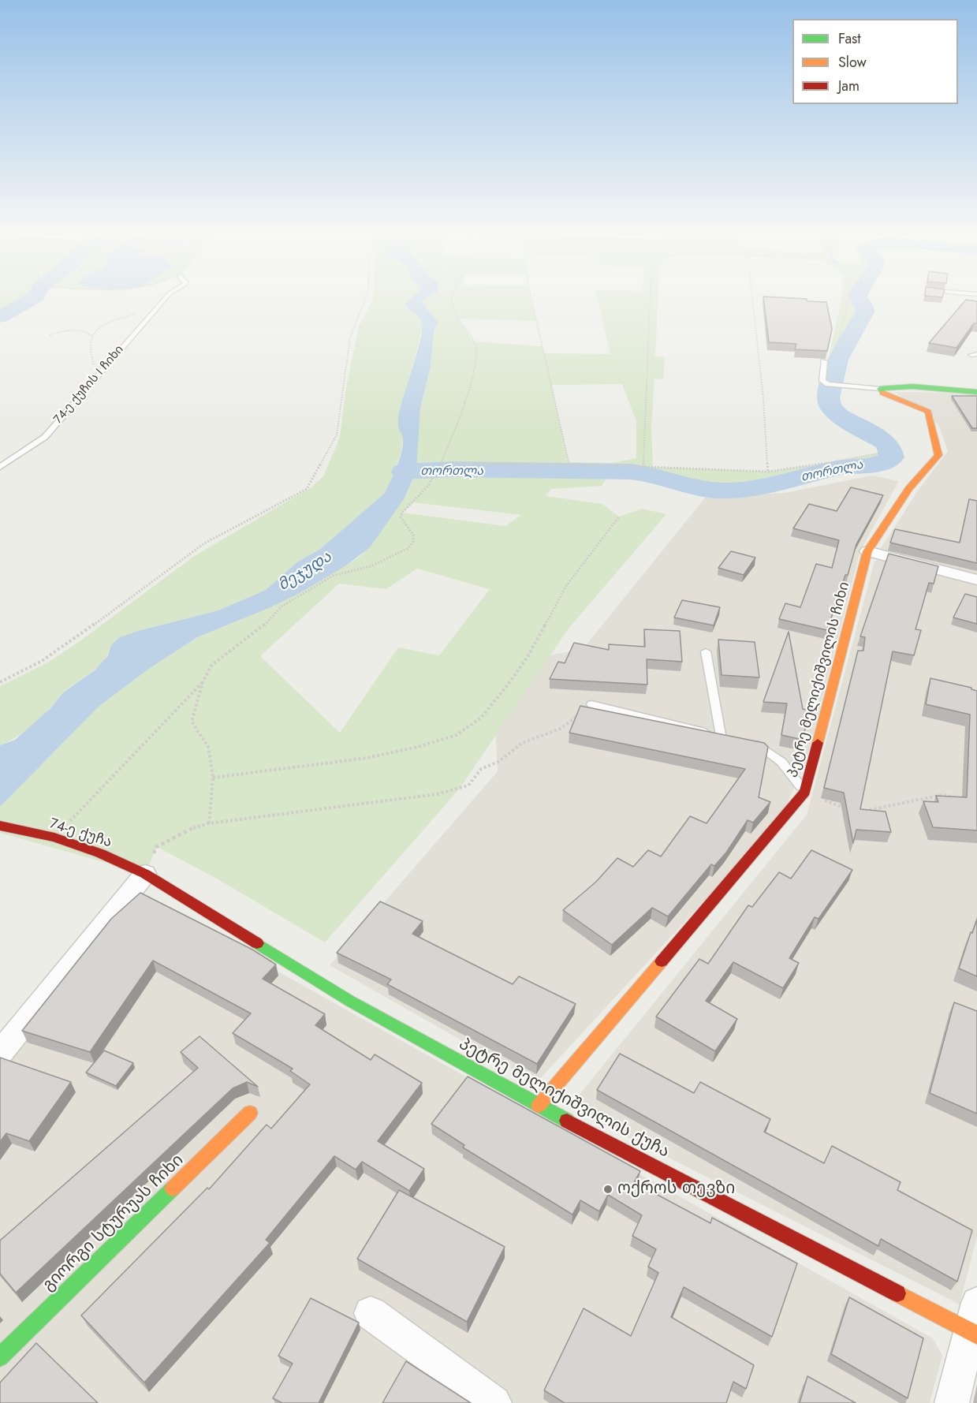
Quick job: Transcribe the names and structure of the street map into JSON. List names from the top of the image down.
{
  "streets": {
    "street": [
      "პეტრე მელიქიშვილის ჩიხი",
      "74-ე ქუჩა",
      "პეტრე მელიქიშვილის ქუჩა",
      "გიორგი სტურუას ჩიხი"
    ],
    "lane": ["74-ე ქუჩის I ჩიხი"]
  },
  "crossings": [
    ["პეტრე მელიქიშვილის ჩიხი", "პეტრე მელიქიშვილის ქუჩა"],
    ["74-ე ქუჩა", "პეტრე მელიქიშვილის ქუჩა"]
  ],
  "water": ["თორთლა", "მეჯუდა"],
  "places": ["ოქროს თევზი"],
  "legend": ["Fast", "Slow", "Jam"]
}
